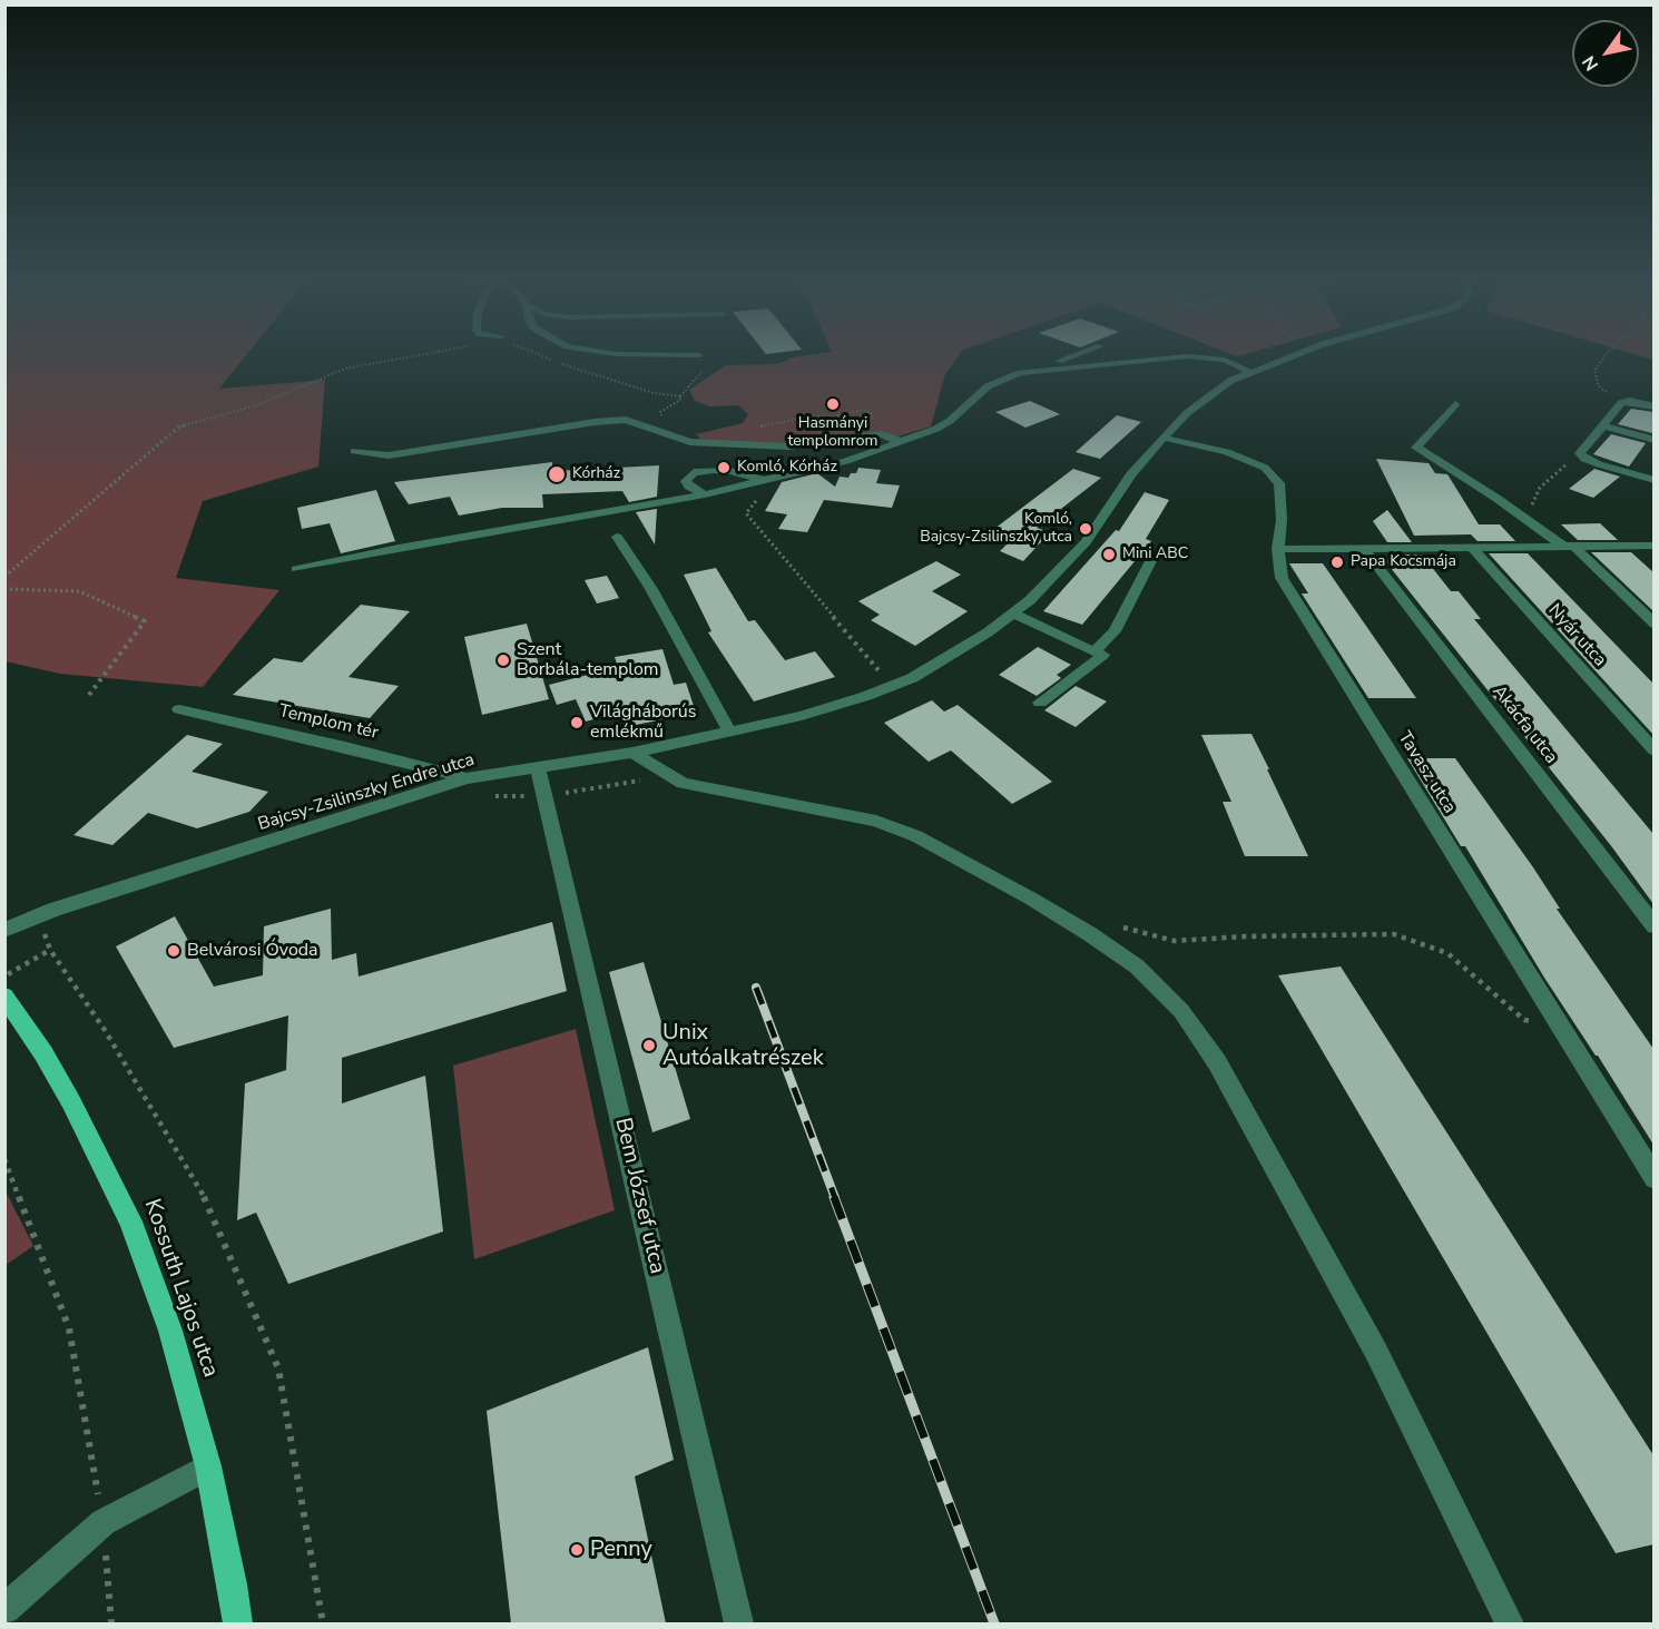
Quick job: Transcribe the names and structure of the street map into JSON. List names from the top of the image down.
{
  "streets": {
    "main road": ["Kossuth Lajos utca"],
    "street": [
      "Nyár utca",
      "Templom tér",
      "Akácfa utca",
      "Tavasz utca",
      "Bajcsy-Zsilinszky Endre utca",
      "Bem József utca"
    ]
  },
  "crossings": [
    ["Templom tér", "Bajcsy-Zsilinszky Endre utca"],
    ["Tavasz utca", "Bajcsy-Zsilinszky Endre utca"],
    ["Bajcsy-Zsilinszky Endre utca", "Bem József utca"]
  ],
  "places": [
    "Hasmányi templomrom",
    "Komló, Kórház",
    "Kórház",
    "Komló, Bajcsy-Zsilinszky utca",
    "Mini ABC",
    "Papa Kocsmája",
    "Szent Borbála-templom",
    "Világháborús emlékmű",
    "Belvárosi Óvoda",
    "Unix Autóalkatrészek",
    "Penny"
  ],
  "north": "bottom left"
}
